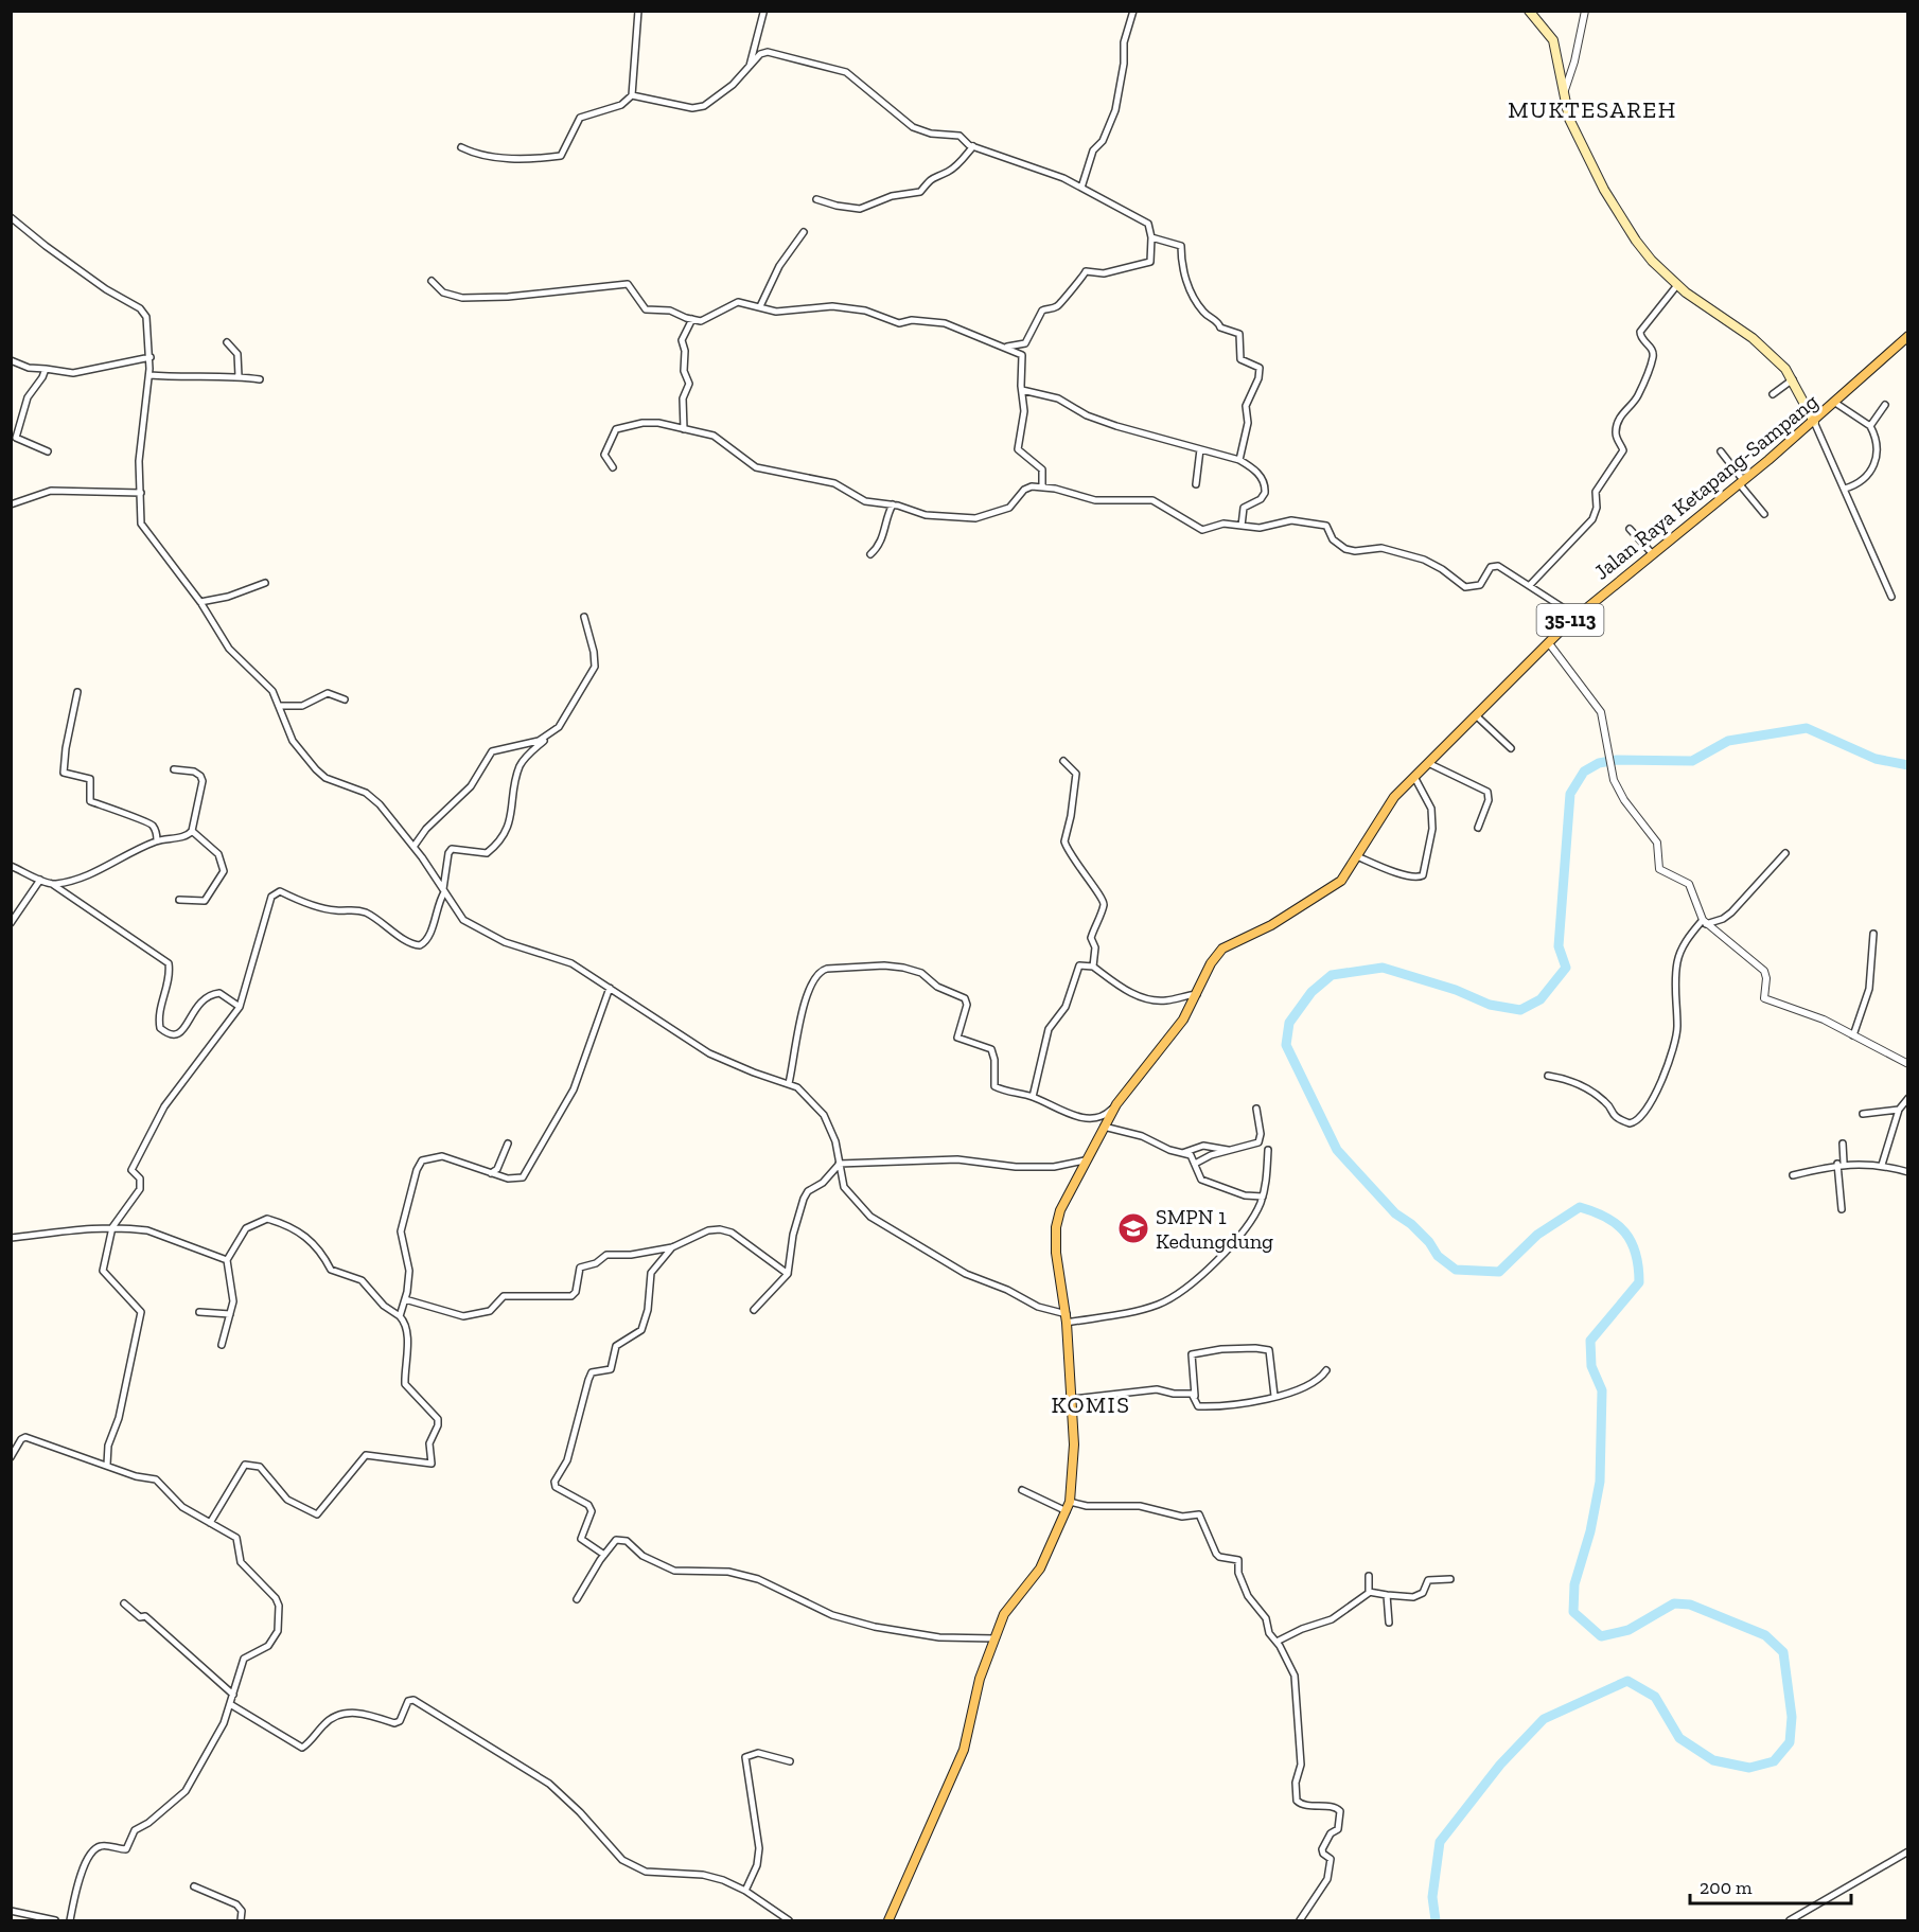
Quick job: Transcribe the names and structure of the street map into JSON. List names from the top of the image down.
{
  "streets": {
    "main road": ["Jalan Raya Ketapang-Sampang", "35-113"]
  },
  "districts": ["MUKTESAREH", "KOMIS"],
  "places": {
    "school or university": ["SMPN 1 Kedungdung"]
  },
  "scale_bar": "200 m"
}
